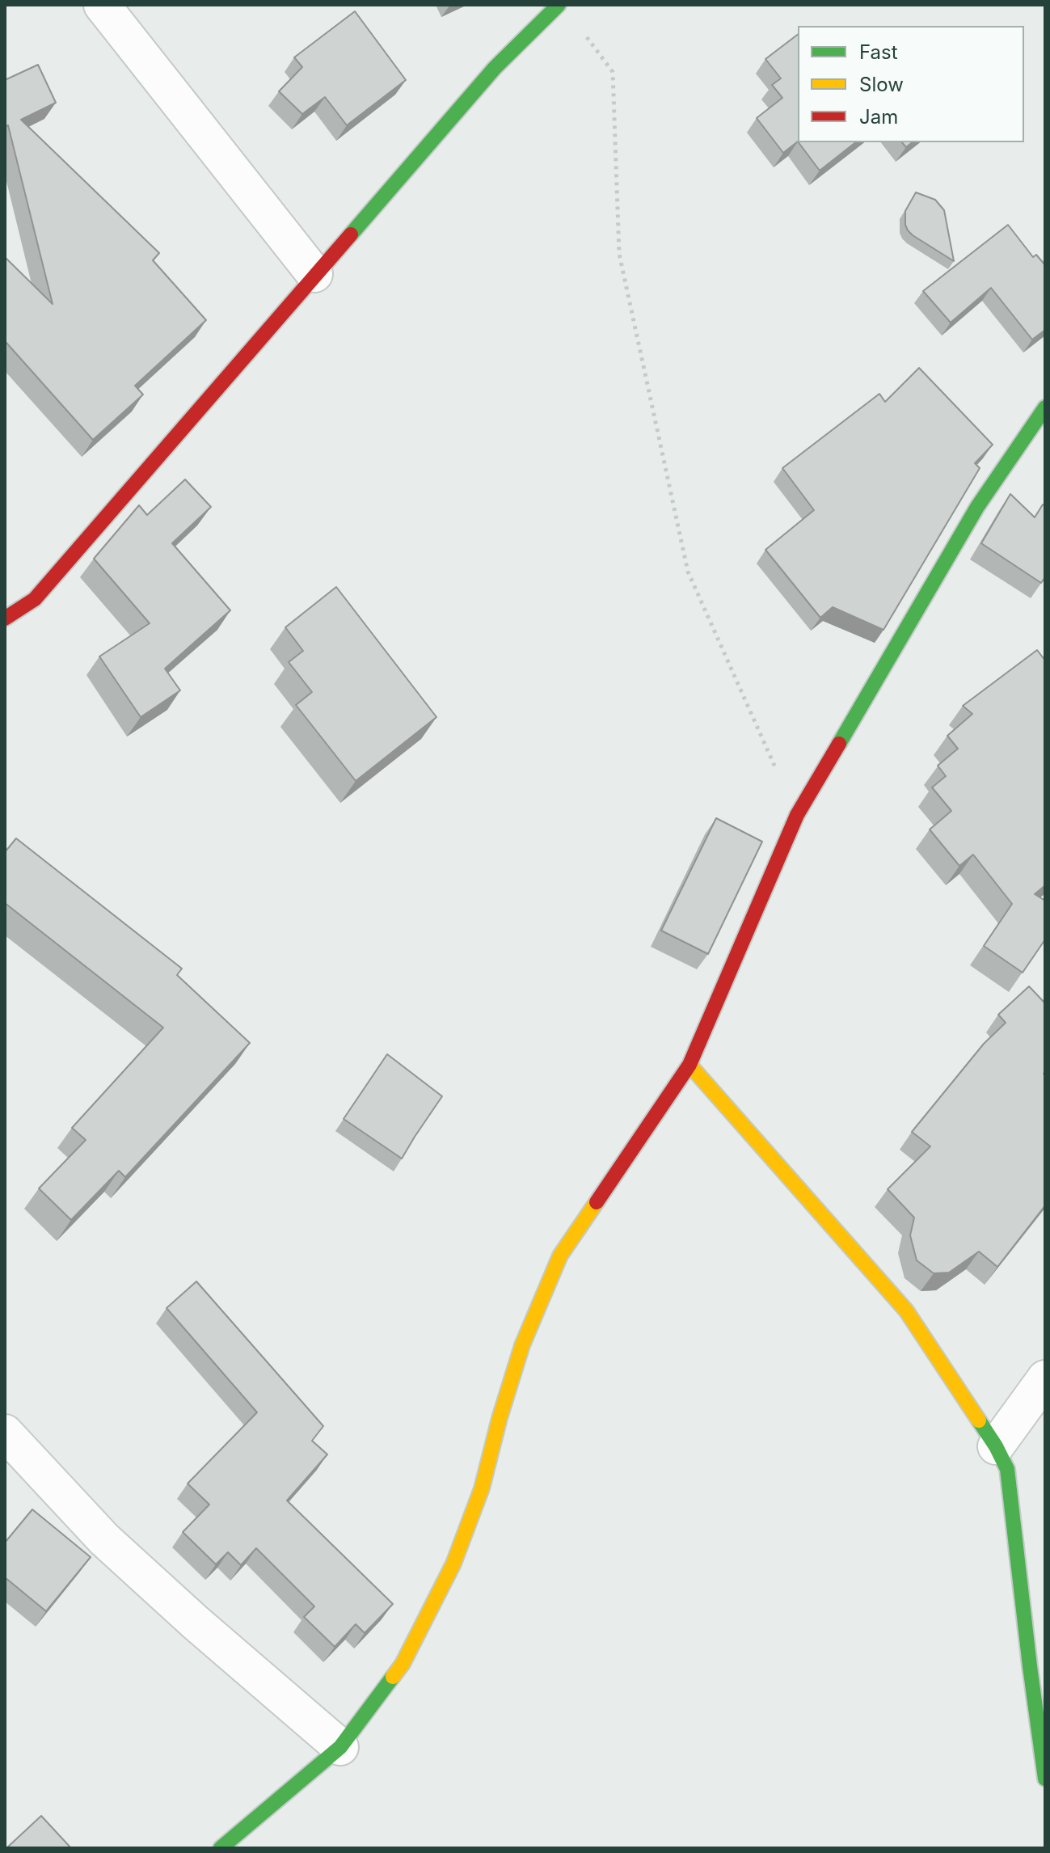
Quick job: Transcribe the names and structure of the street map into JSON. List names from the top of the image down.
{
  "legend": ["Fast", "Slow", "Jam"]
}
